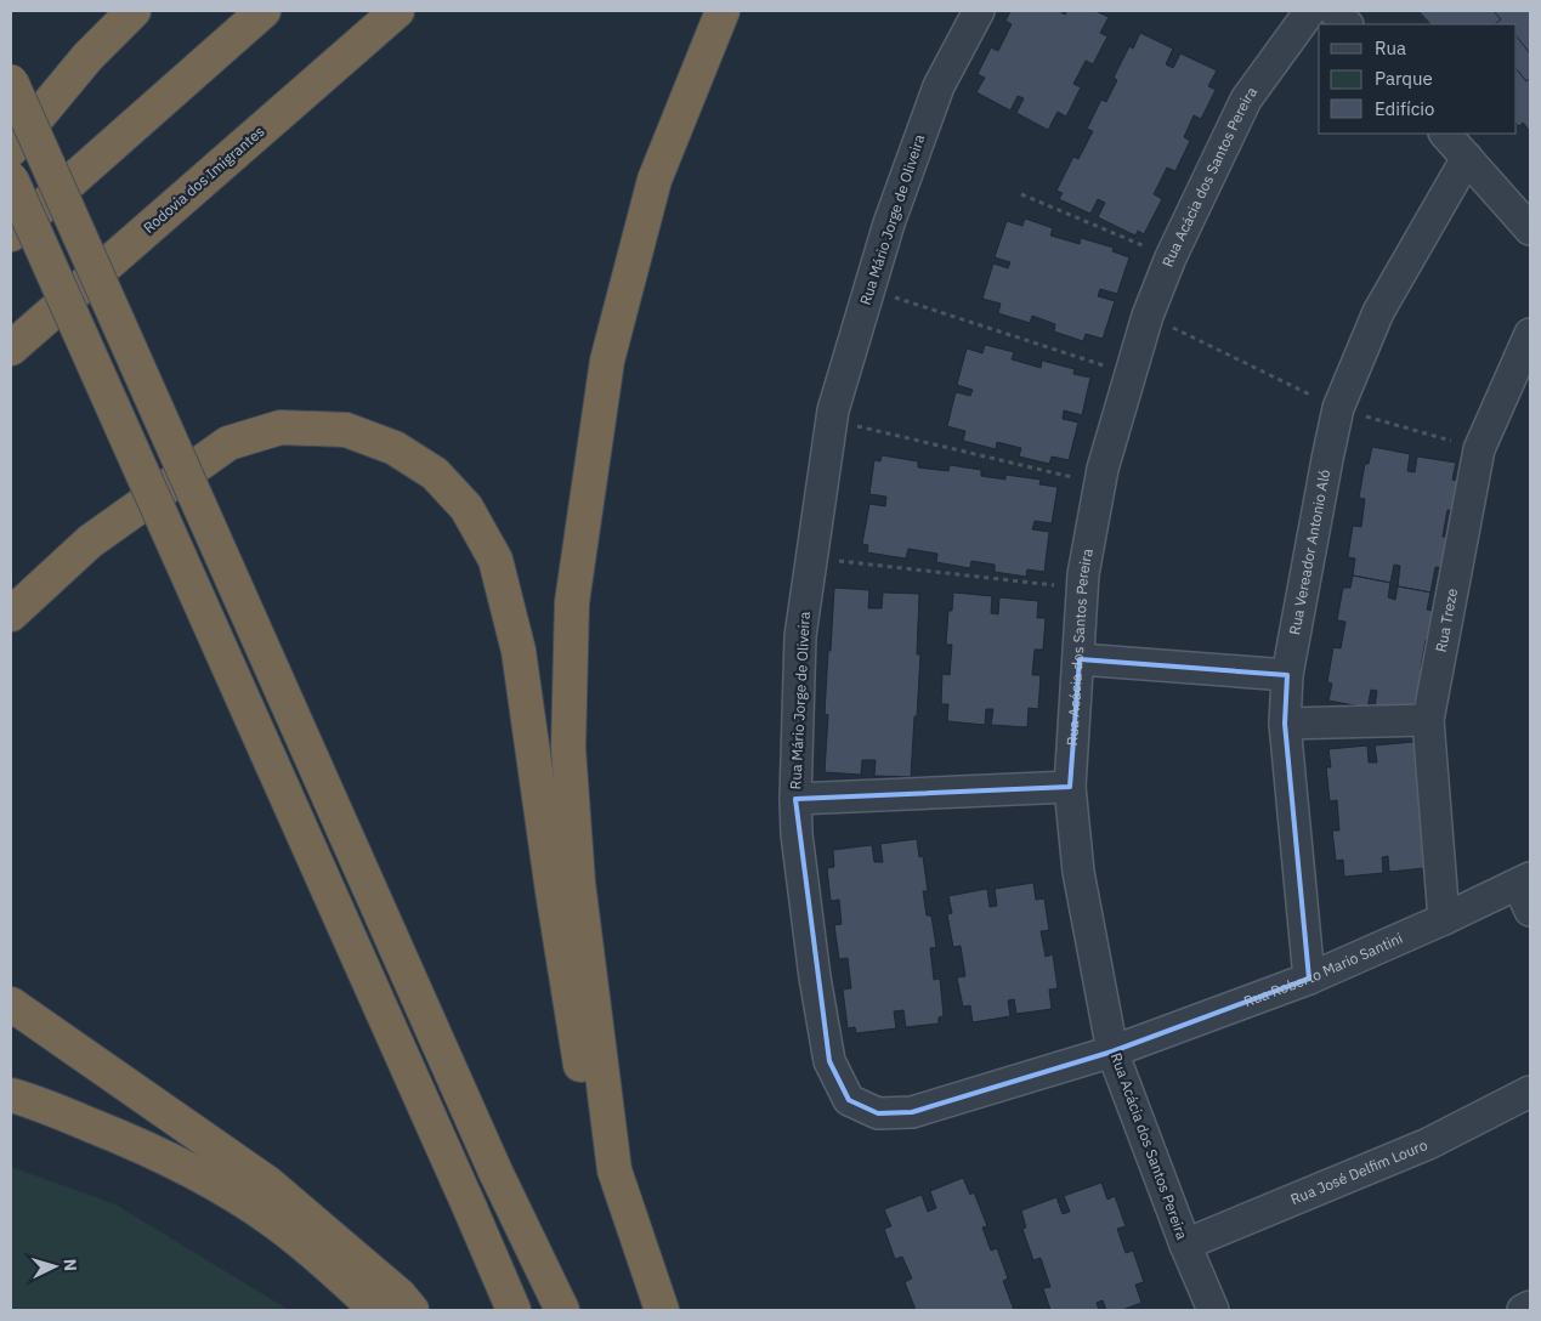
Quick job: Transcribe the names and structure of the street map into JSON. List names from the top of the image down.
{
  "streets": {
    "highway": ["Rodovia dos Imigrantes"],
    "street": [
      "Rua Acácia dos Santos Pereira",
      "Rua Mário Jorge de Oliveira",
      "Rua Vereador Antonio Aló",
      "Rua Treze",
      "Rua Roberto Mario Santini",
      "Rua José Delfim Louro"
    ]
  },
  "crossings": [
    ["Rua Acácia dos Santos Pereira", "Rua Mário Jorge de Oliveira"],
    ["Rua Acácia dos Santos Pereira", "Rua Roberto Mario Santini"],
    ["Rua Acácia dos Santos Pereira", "Rua José Delfim Louro"],
    ["Rua Mário Jorge de Oliveira", "Rua Roberto Mario Santini"],
    ["Rua Vereador Antonio Aló", "Rua Roberto Mario Santini"],
    ["Rua Treze", "Rua Roberto Mario Santini"]
  ],
  "legend": ["Rua", "Parque", "Edifício"],
  "north": "right"
}
